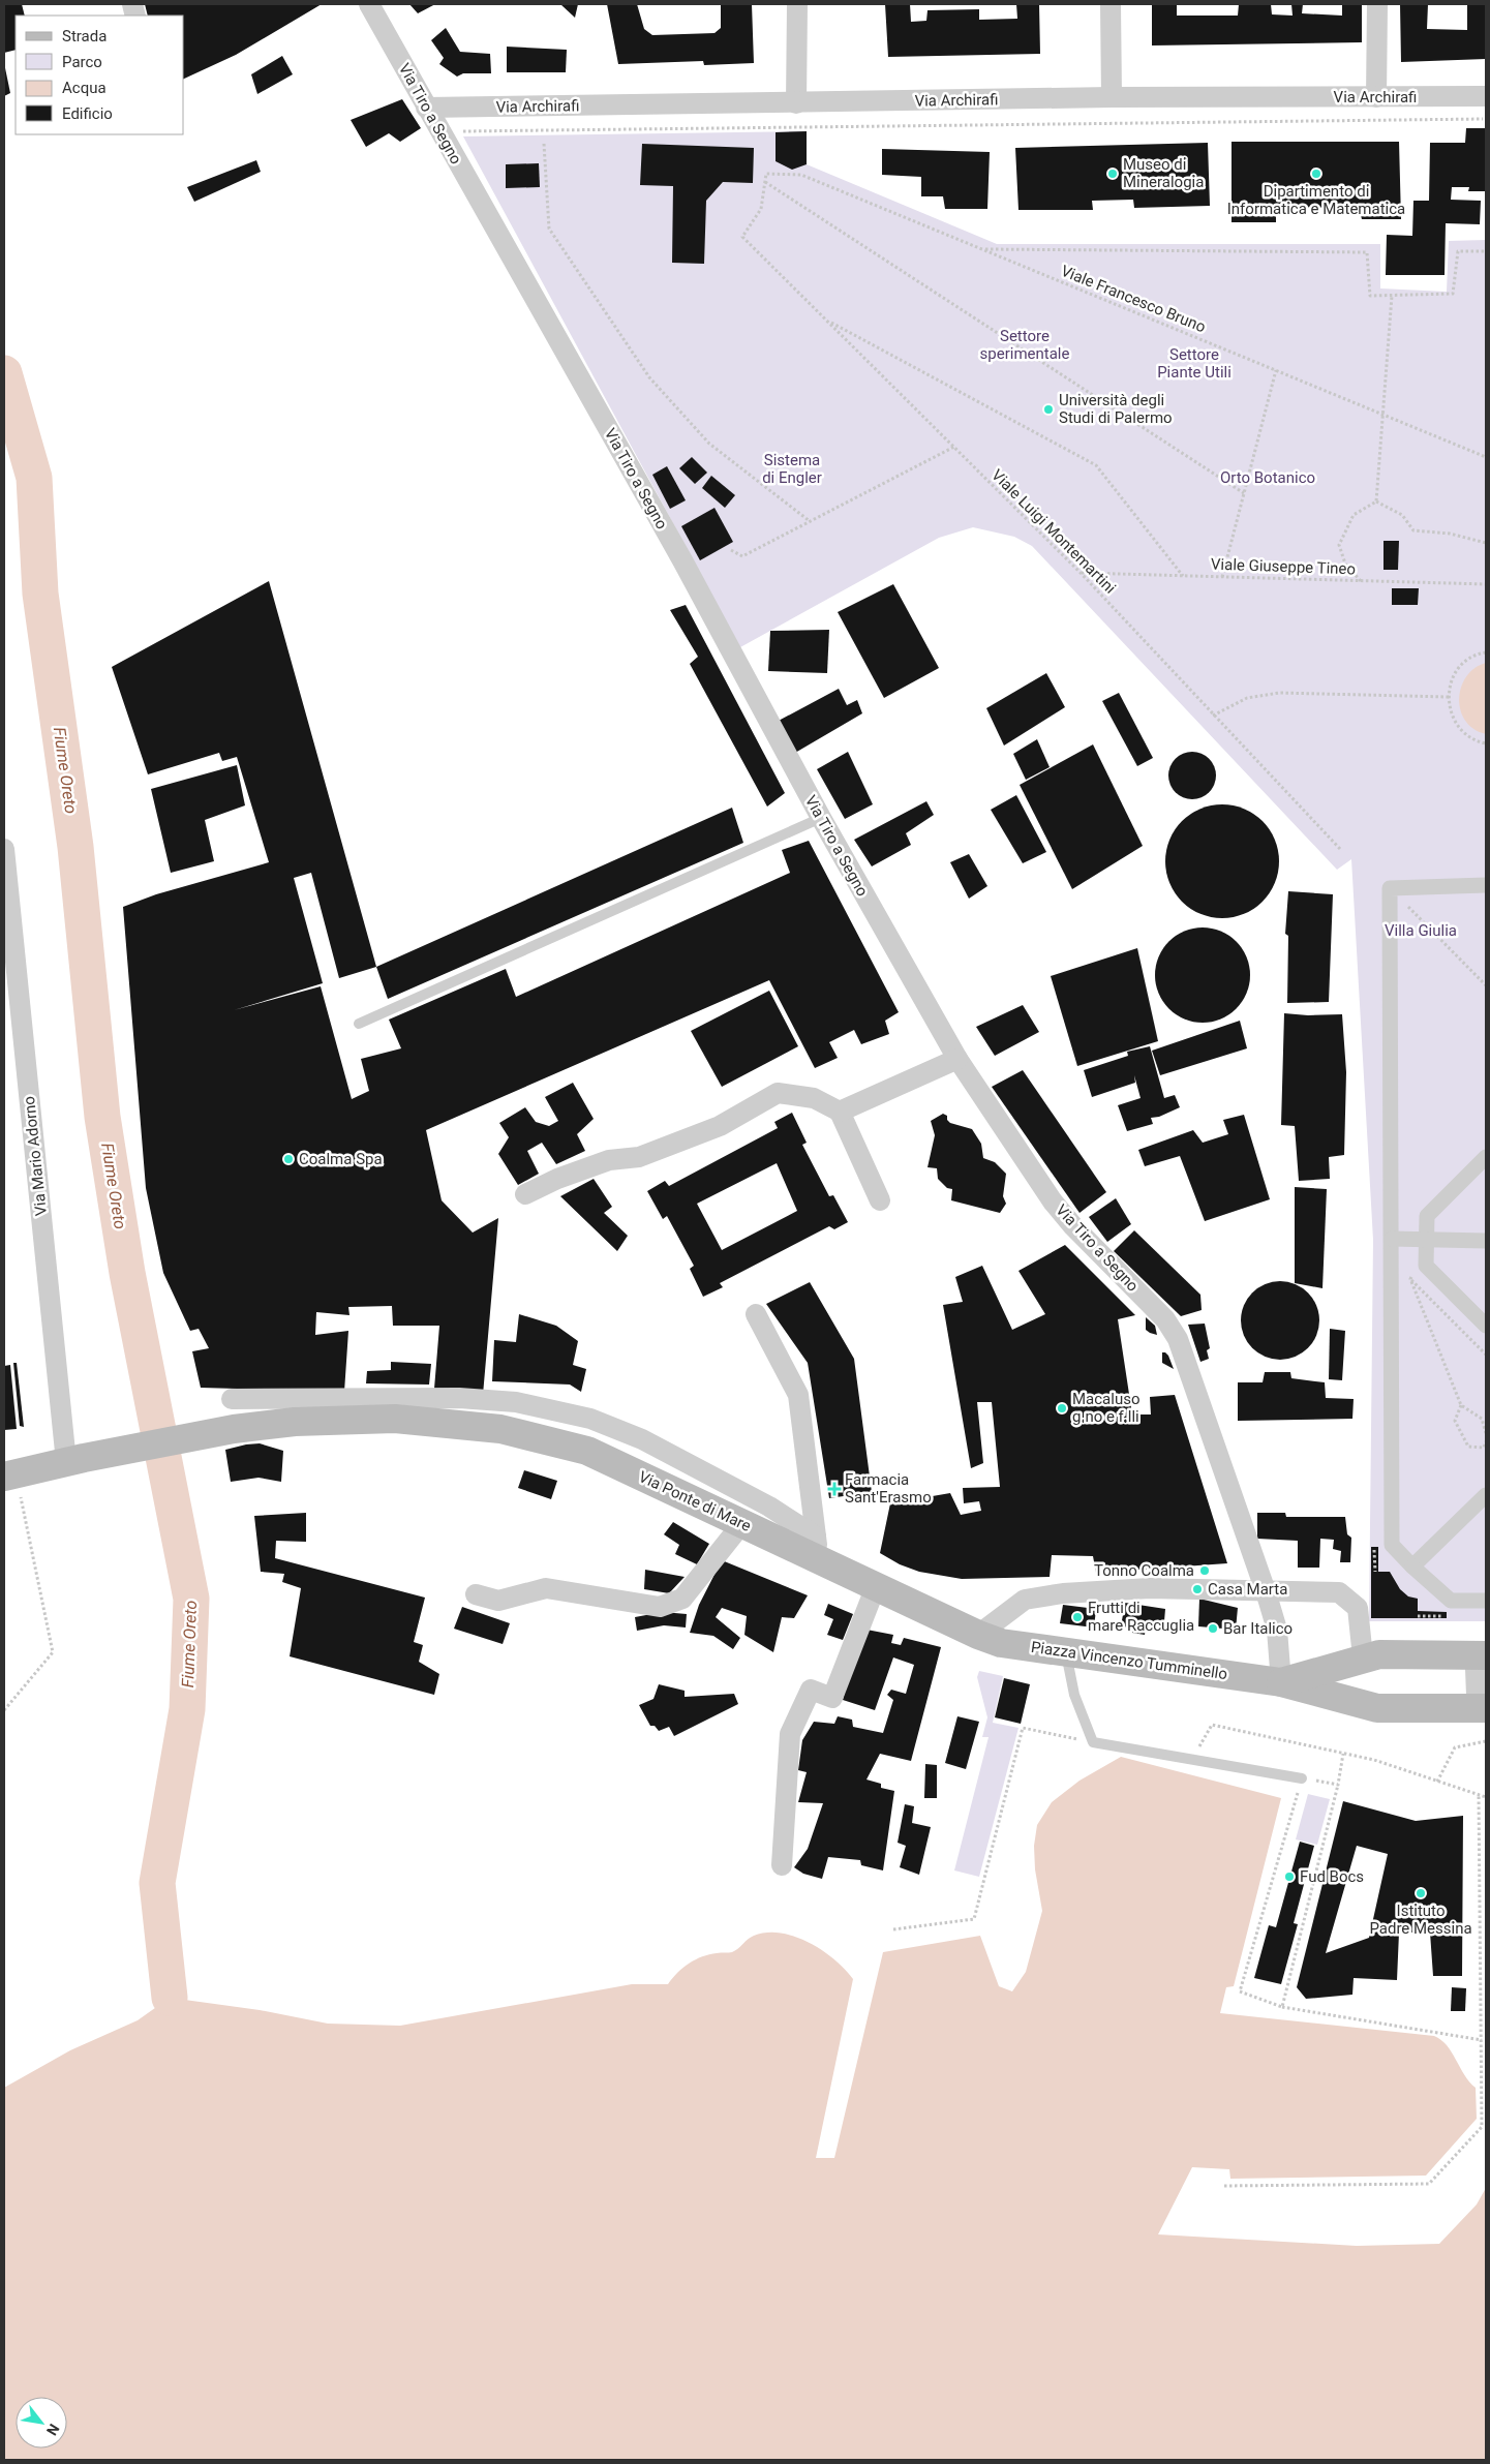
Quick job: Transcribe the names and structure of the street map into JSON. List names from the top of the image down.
{
  "streets": {
    "main road": ["Via Ponte di Mare", "Piazza Vincenzo Tumminello"],
    "street": ["Via Archirafi", "Via Tiro a Segno", "Via Mario Adorno"],
    "path": ["Viale Francesco Bruno", "Viale Luigi Montemartini", "Viale Giuseppe Tineo"]
  },
  "crossings": [
    ["Via Archirafi", "Via Tiro a Segno"],
    ["Via Tiro a Segno", "Piazza Vincenzo Tumminello"],
    ["Viale Francesco Bruno", "Viale Luigi Montemartini"],
    ["Viale Luigi Montemartini", "Viale Giuseppe Tineo"],
    ["Via Mario Adorno", "Via Ponte di Mare"],
    ["Via Ponte di Mare", "Piazza Vincenzo Tumminello"]
  ],
  "water": ["Fiume Oreto"],
  "parks": [
    "Settore sperimentale",
    "Settore Piante Utili",
    "Sistema di Engler",
    "Orto Botanico",
    "Villa Giulia"
  ],
  "places": {
    "other": [
      "Museo di Mineralogia",
      "Dipartimento di Informatica e Matematica",
      "Università degli Studi di Palermo",
      "Coalma Spa",
      "Macaluso g.no e f.lli",
      "Tonno Coalma",
      "Casa Marta",
      "Frutti di mare Raccuglia",
      "Bar Italico",
      "Fud Bocs",
      "Istituto Padre Messina"
    ],
    "health": ["Farmacia Sant'Erasmo"]
  },
  "legend": [
    "Strada",
    "Parco",
    "Acqua",
    "Edificio"
  ],
  "north": "bottom right"
}
